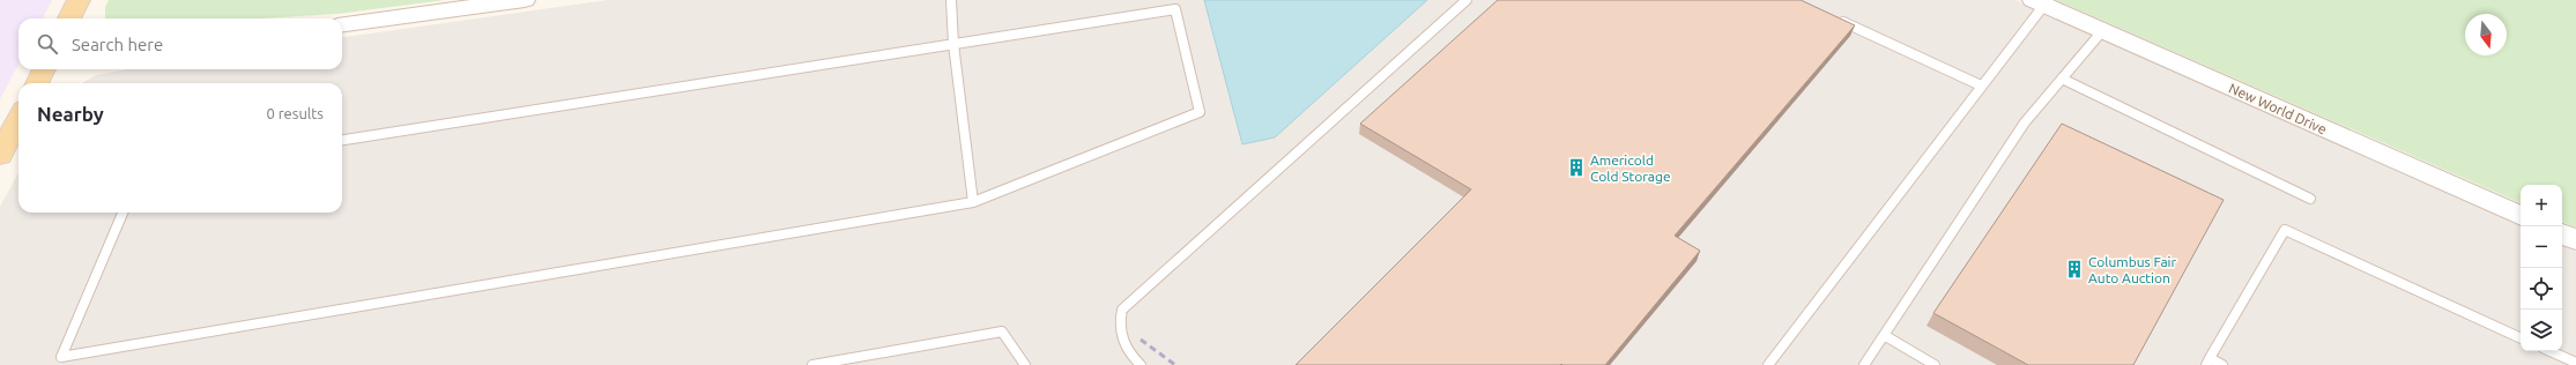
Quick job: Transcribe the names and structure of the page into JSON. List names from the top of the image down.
{
  "streets": {
    "street": ["New World Drive"]
  },
  "places": {
    "building": ["Americold Cold Storage", "Columbus Fair Auto Auction"]
  },
  "north": "bottom",
  "page": {
    "search": "Search here",
    "heading": ["Nearby", "0 results"],
    "map_buttons": ["+", "−"]
  }
}
